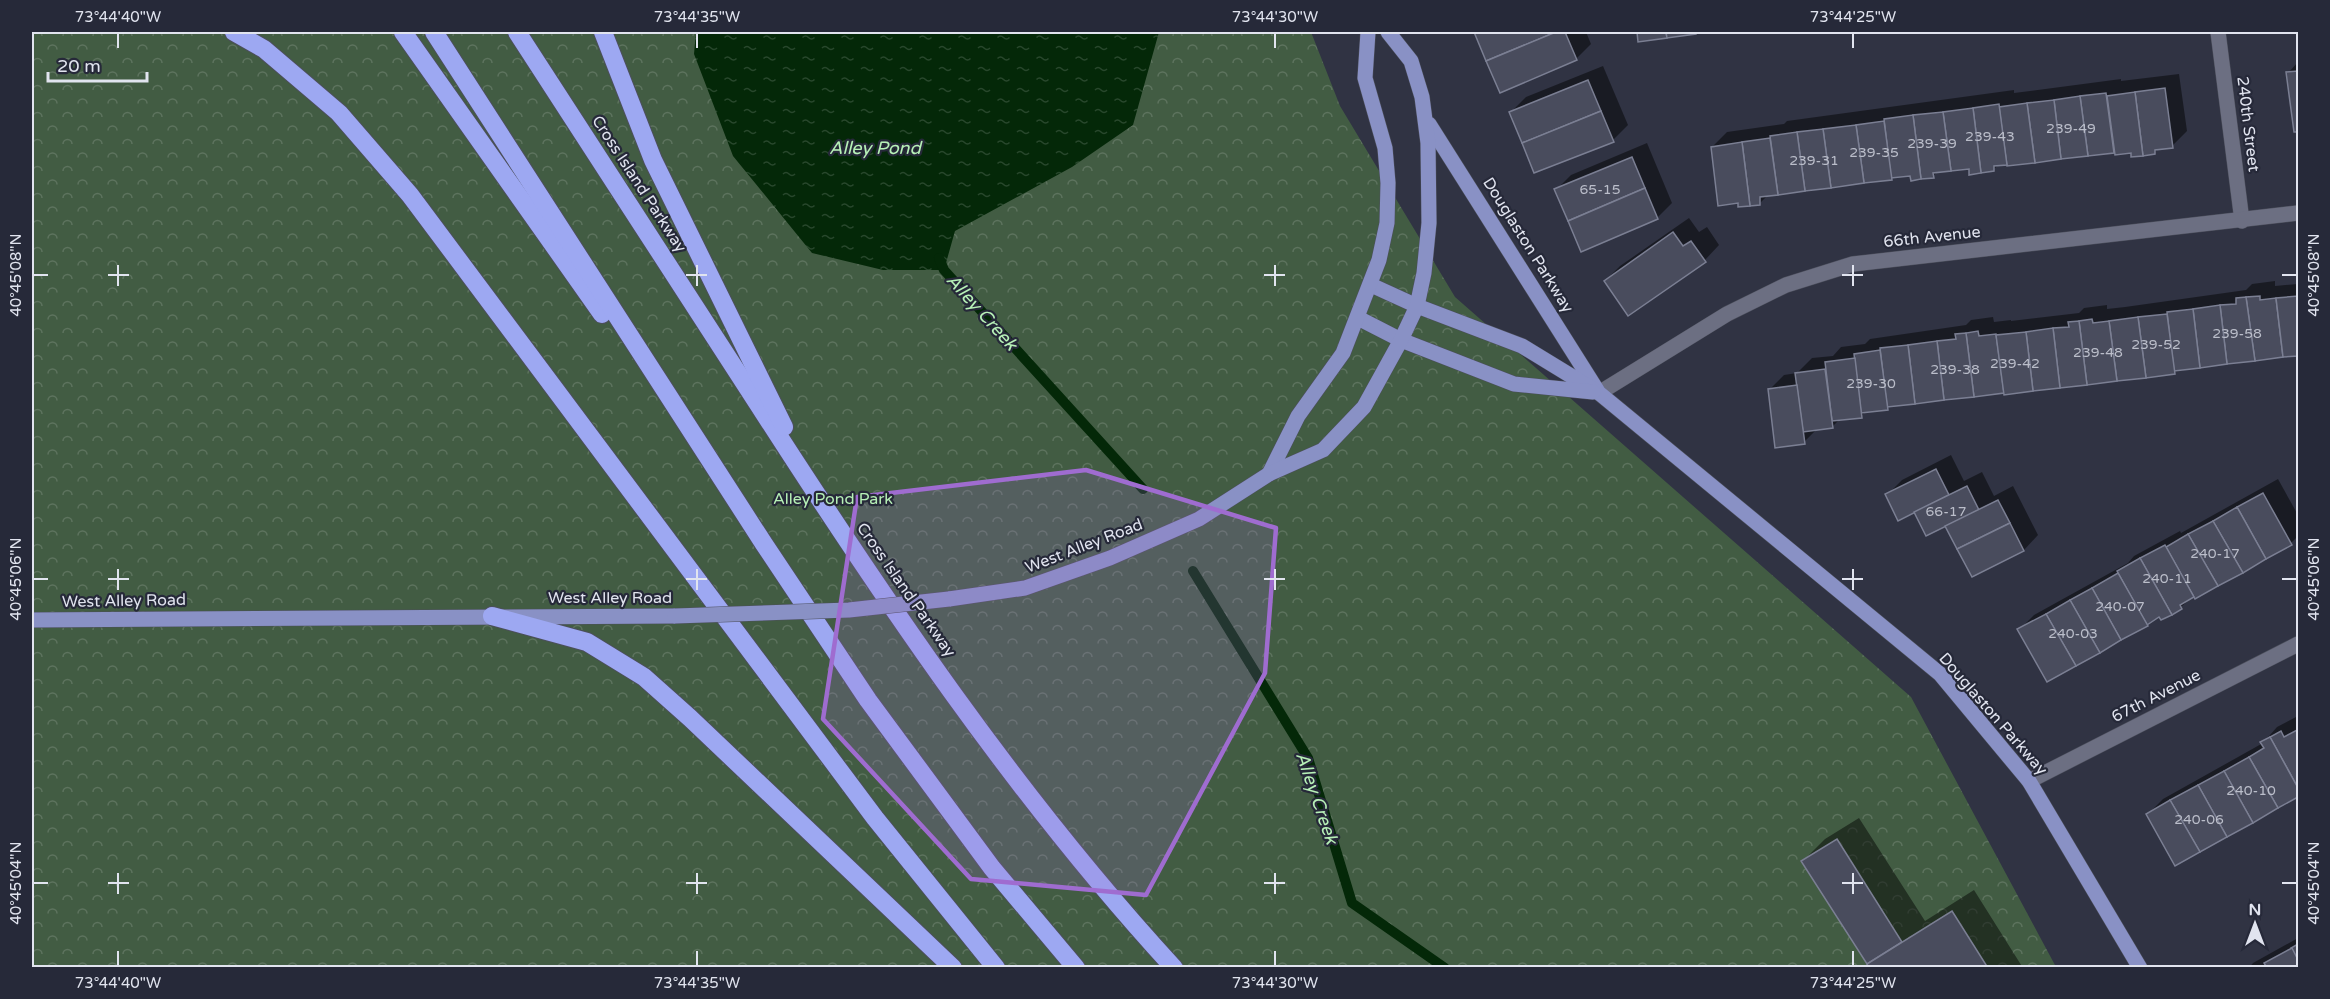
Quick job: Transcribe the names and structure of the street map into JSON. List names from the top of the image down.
{
  "streets": {
    "highway": ["Cross Island Parkway"],
    "main road": ["Douglaston Parkway", "West Alley Road"],
    "street": ["240th Street", "66th Avenue", "67th Avenue"]
  },
  "crossings": [
    ["240th Street", "66th Avenue"],
    ["66th Avenue", "Douglaston Parkway"],
    ["Douglaston Parkway", "West Alley Road"],
    ["Douglaston Parkway", "67th Avenue"]
  ],
  "water": ["Alley Pond", "Alley Creek"],
  "parks": ["Alley Pond Park"],
  "house_numbers": [
    "239-49",
    "239-43",
    "239-39",
    "239-35",
    "239-31",
    "65-15",
    "239-58",
    "239-52",
    "239-48",
    "239-42",
    "239-38",
    "239-30",
    "66-17",
    "240-17",
    "240-11",
    "240-07",
    "240-03",
    "240-10",
    "240-06"
  ],
  "scale_bar": "20 m",
  "north": "top",
  "coordinates": [
    "73°44'40\"W",
    "73°44'35\"W",
    "73°44'30\"W",
    "73°44'25\"W",
    "40°45'08\"N",
    "40°45'06\"N",
    "40°45'04\"N"
  ]
}
